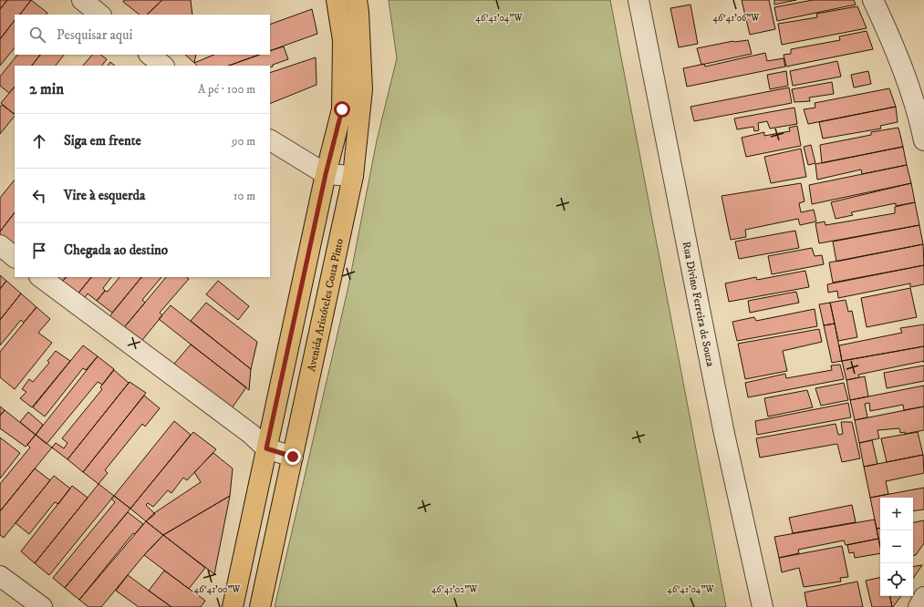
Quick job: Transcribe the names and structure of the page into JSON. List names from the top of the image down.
{
  "streets": {
    "main road": ["Avenida Aristóteles Costa Pinto"],
    "street": ["Rua Divino Ferreira de Souza"]
  },
  "page": {
    "search": "Pesquisar aqui",
    "heading": ["2 min", "A pé · 100 m"],
    "list": [
      ["Siga em frente", "90 m"],
      ["Vire à esquerda", "10 m"],
      "Chegada ao destino"
    ],
    "map_buttons": ["+", "−"]
  },
  "coordinates": [
    "46°41'04\"W",
    "46°41'06\"W",
    "46°41'00\"W",
    "46°41'02\"W"
  ]
}
